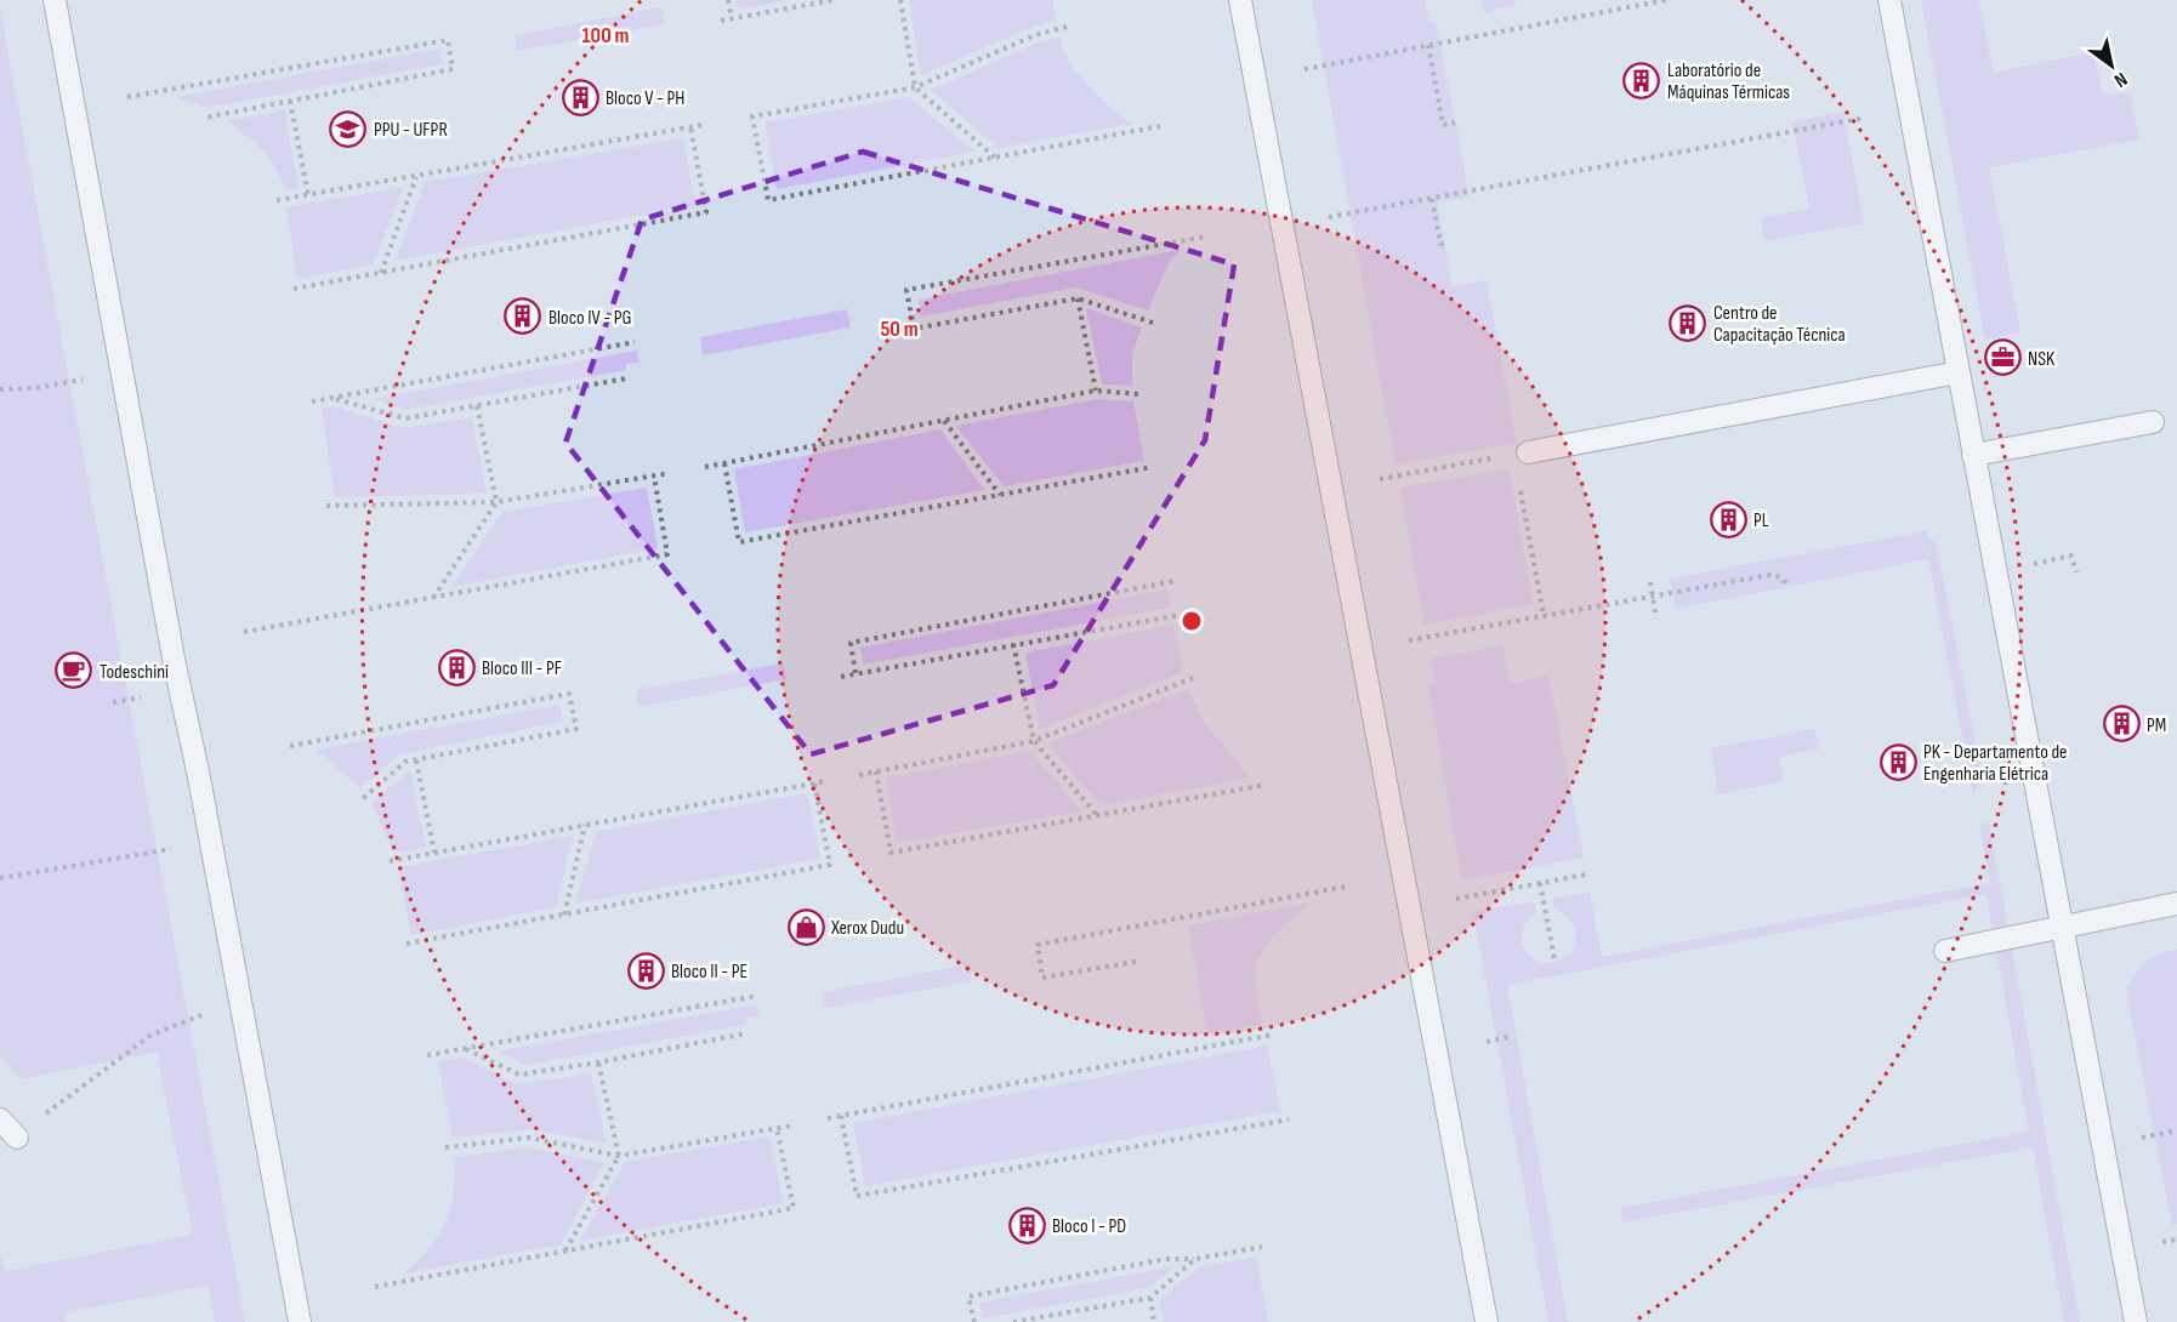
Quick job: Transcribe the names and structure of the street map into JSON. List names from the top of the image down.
{
  "places": {
    "building": [
      "Laboratório de Máquinas Térmicas",
      "Bloco V - PH",
      "Bloco IV - PG",
      "Centro de Capacitação Técnica",
      "PL",
      "Bloco III - PF",
      "PM",
      "PK - Departamento de Engenharia Elétrica",
      "Bloco II - PE",
      "Bloco I - PD"
    ],
    "school or university": ["PPU - UFPR"],
    "office": ["NSK"],
    "cafe": ["Todeschini"],
    "shop": ["Xerox Dudu"]
  },
  "north": "bottom right",
  "rings": ["100 m", "50 m"]
}
